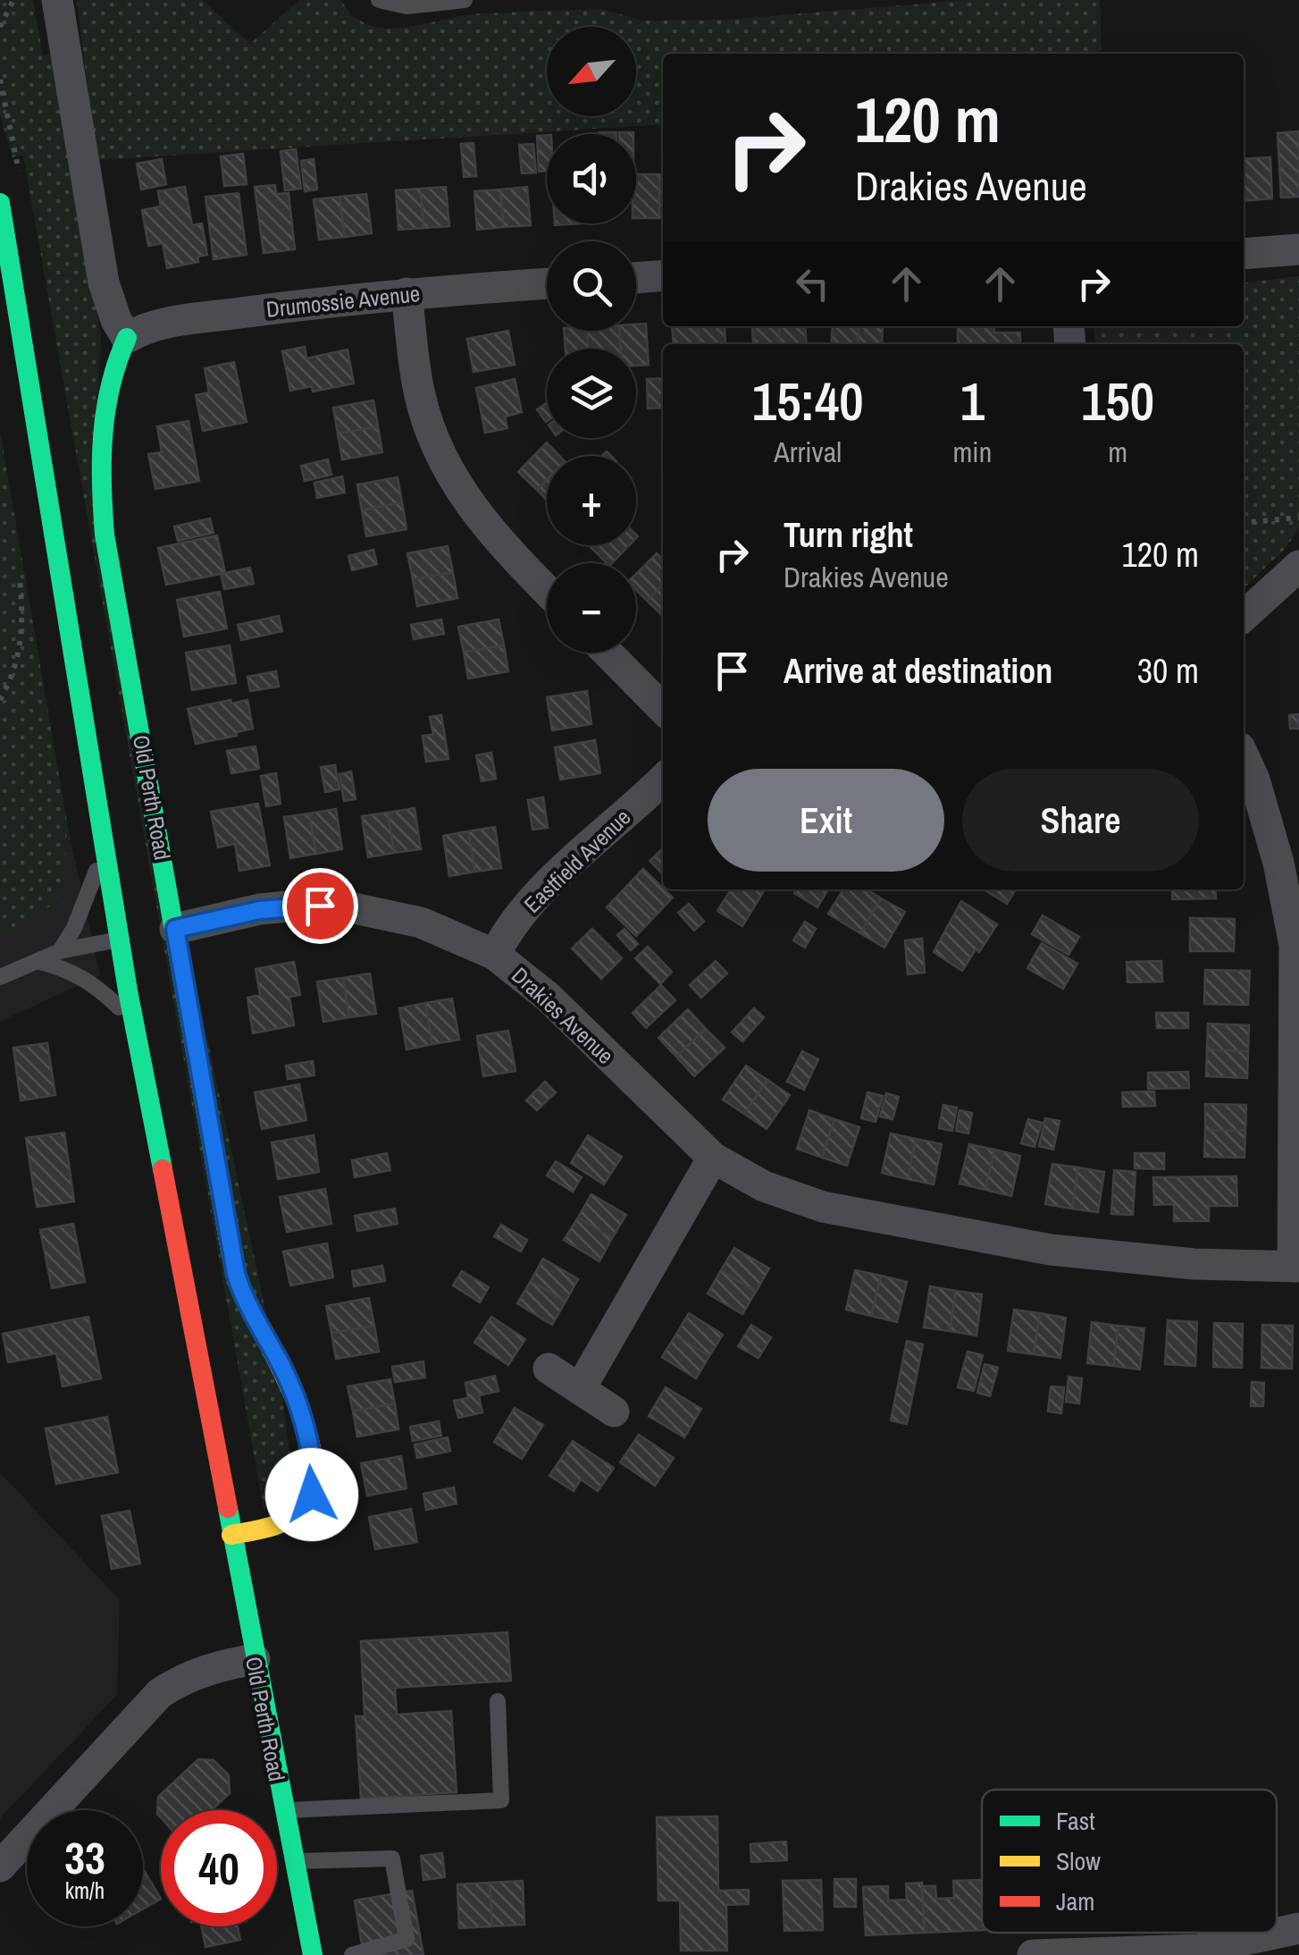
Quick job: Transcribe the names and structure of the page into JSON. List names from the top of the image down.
{
  "streets": {
    "main road": ["Old Perth Road"],
    "street": ["Drumossie Avenue", "Eastfield Avenue", "Drakies Avenue"]
  },
  "crossings": [
    ["Drumossie Avenue", "Old Perth Road"],
    ["Old Perth Road", "Drakies Avenue"],
    ["Eastfield Avenue", "Drakies Avenue"]
  ],
  "legend": ["Fast", "Slow", "Jam"],
  "north": "bottom left",
  "page": {
    "map_buttons": ["+", "−"],
    "turn": ["120 m", "Drakies Avenue"],
    "eta": [
      "15:40",
      "Arrival",
      "1",
      "min",
      "150",
      "m"
    ],
    "list": [
      {
        "name": "Turn right",
        "note": "Drakies Avenue",
        "value": "120 m"
      },
      {
        "name": "Arrive at destination",
        "value": "30 m"
      }
    ],
    "buttons": ["Exit", "Share"],
    "speed": "33 km/h",
    "limit": "40"
  }
}
